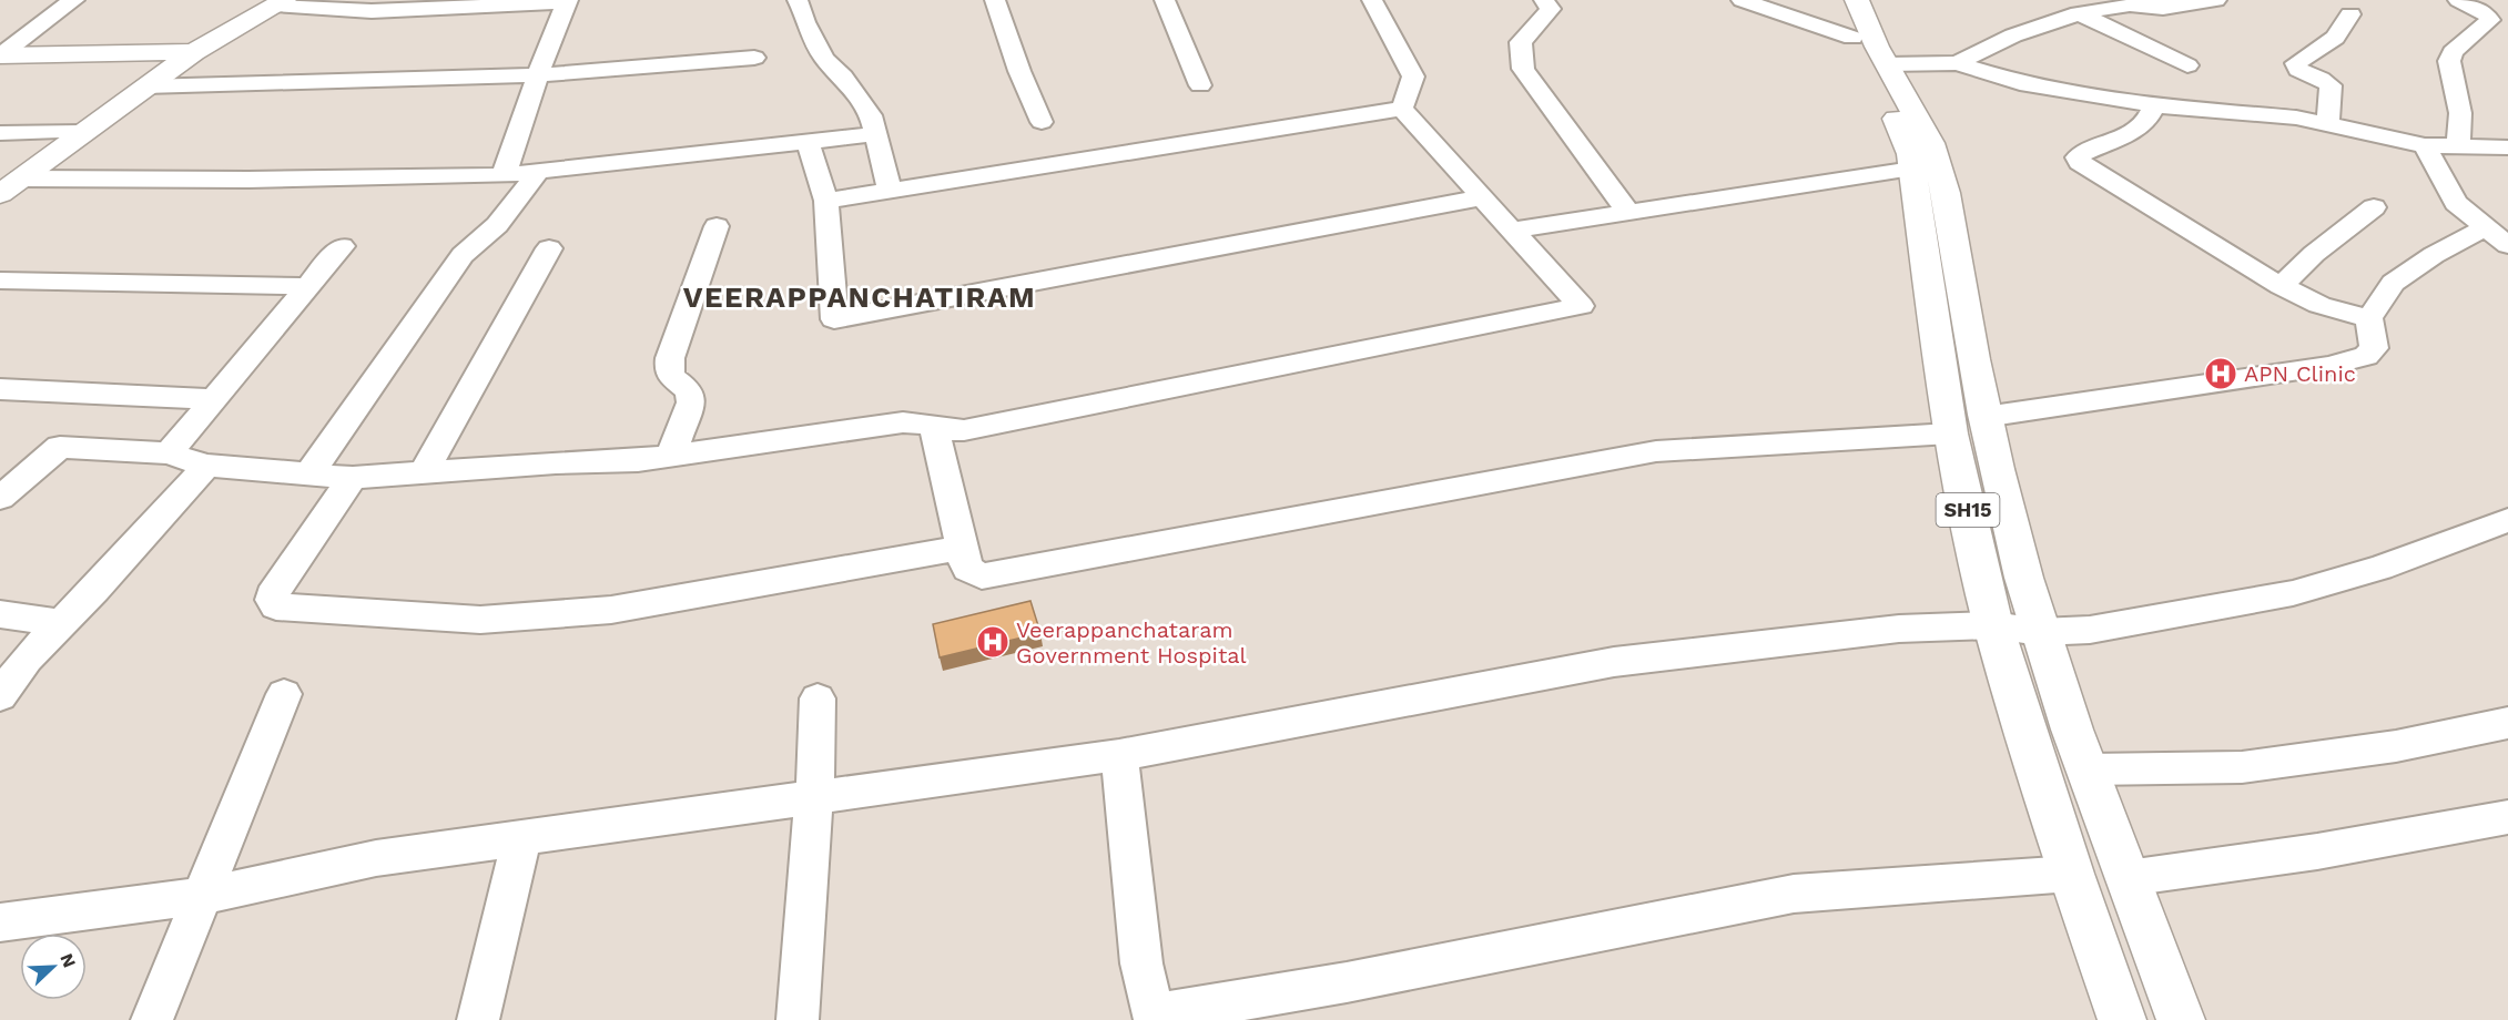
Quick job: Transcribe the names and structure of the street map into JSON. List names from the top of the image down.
{
  "streets": {
    "main road": ["SH15"]
  },
  "districts": ["VEERAPPANCHATIRAM"],
  "places": {
    "hospital": ["APN Clinic", "Veerappanchataram Government Hospital"]
  },
  "north": "top right"
}
